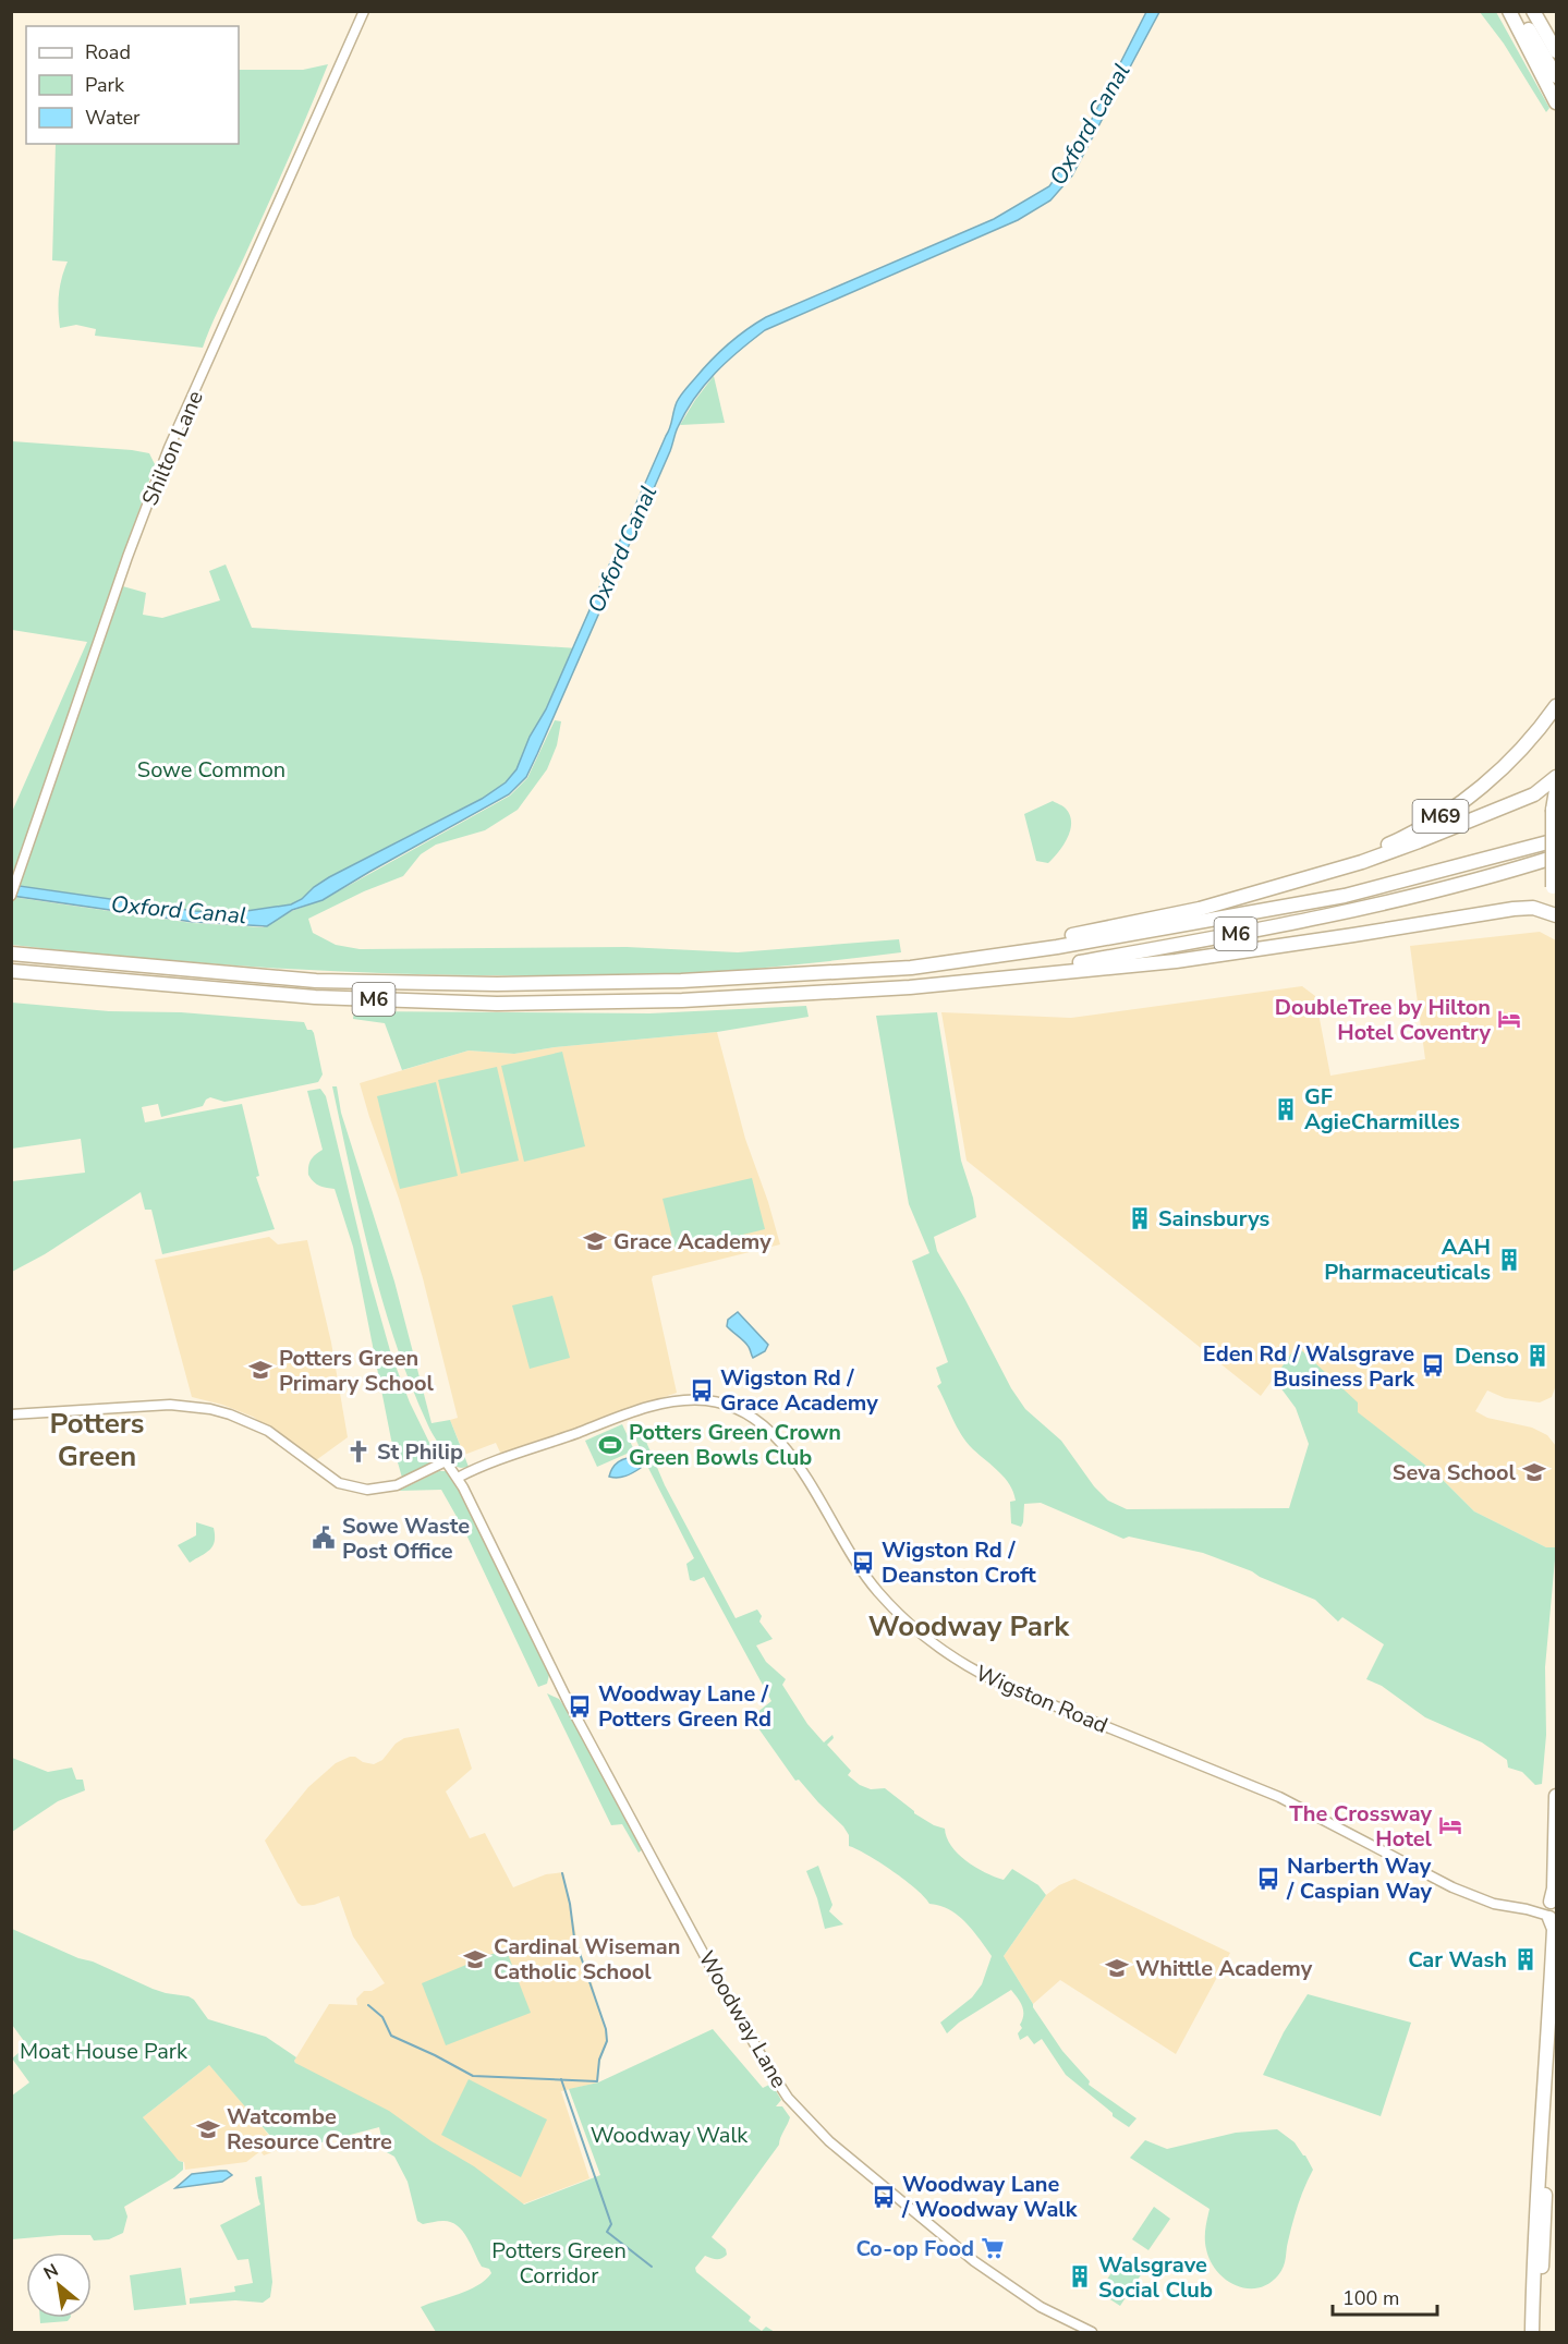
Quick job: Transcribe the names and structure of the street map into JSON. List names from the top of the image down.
{
  "streets": {
    "highway": ["M69", "M6"],
    "street": ["Shilton Lane", "Wigston Road", "Woodway Lane"]
  },
  "crossings": [
    ["Wigston Road", "Woodway Lane"]
  ],
  "districts": ["Potters Green", "Woodway Park"],
  "water": ["Oxford Canal"],
  "parks": [
    "Sowe Common",
    "Moat House Park",
    "Woodway Walk",
    "Potters Green Corridor"
  ],
  "places": {
    "hotel": ["DoubleTree by Hilton Hotel Coventry", "The Crossway Hotel"],
    "building": [
      "GF AgieCharmilles",
      "Sainsburys",
      "AAH Pharmaceuticals",
      "Denso",
      "Car Wash",
      "Walsgrave Social Club"
    ],
    "school or university": [
      "Grace Academy",
      "Potters Green Primary School",
      "Seva School",
      "Cardinal Wiseman Catholic School",
      "Whittle Academy",
      "Watcombe Resource Centre"
    ],
    "bus stop": [
      "Eden Rd / Walsgrave Business Park",
      "Wigston Rd / Grace Academy",
      "Wigston Rd / Deanston Croft",
      "Woodway Lane / Potters Green Rd",
      "Narberth Way / Caspian Way",
      "Woodway Lane / Woodway Walk"
    ],
    "sports": ["Potters Green Crown Green Bowls Club"],
    "church": ["St Philip"],
    "public building": ["Sowe Waste Post Office"],
    "supermarket": ["Co-op Food"]
  },
  "legend": ["Road", "Park", "Water"],
  "scale_bar": "100 m",
  "north": "top left"
}
